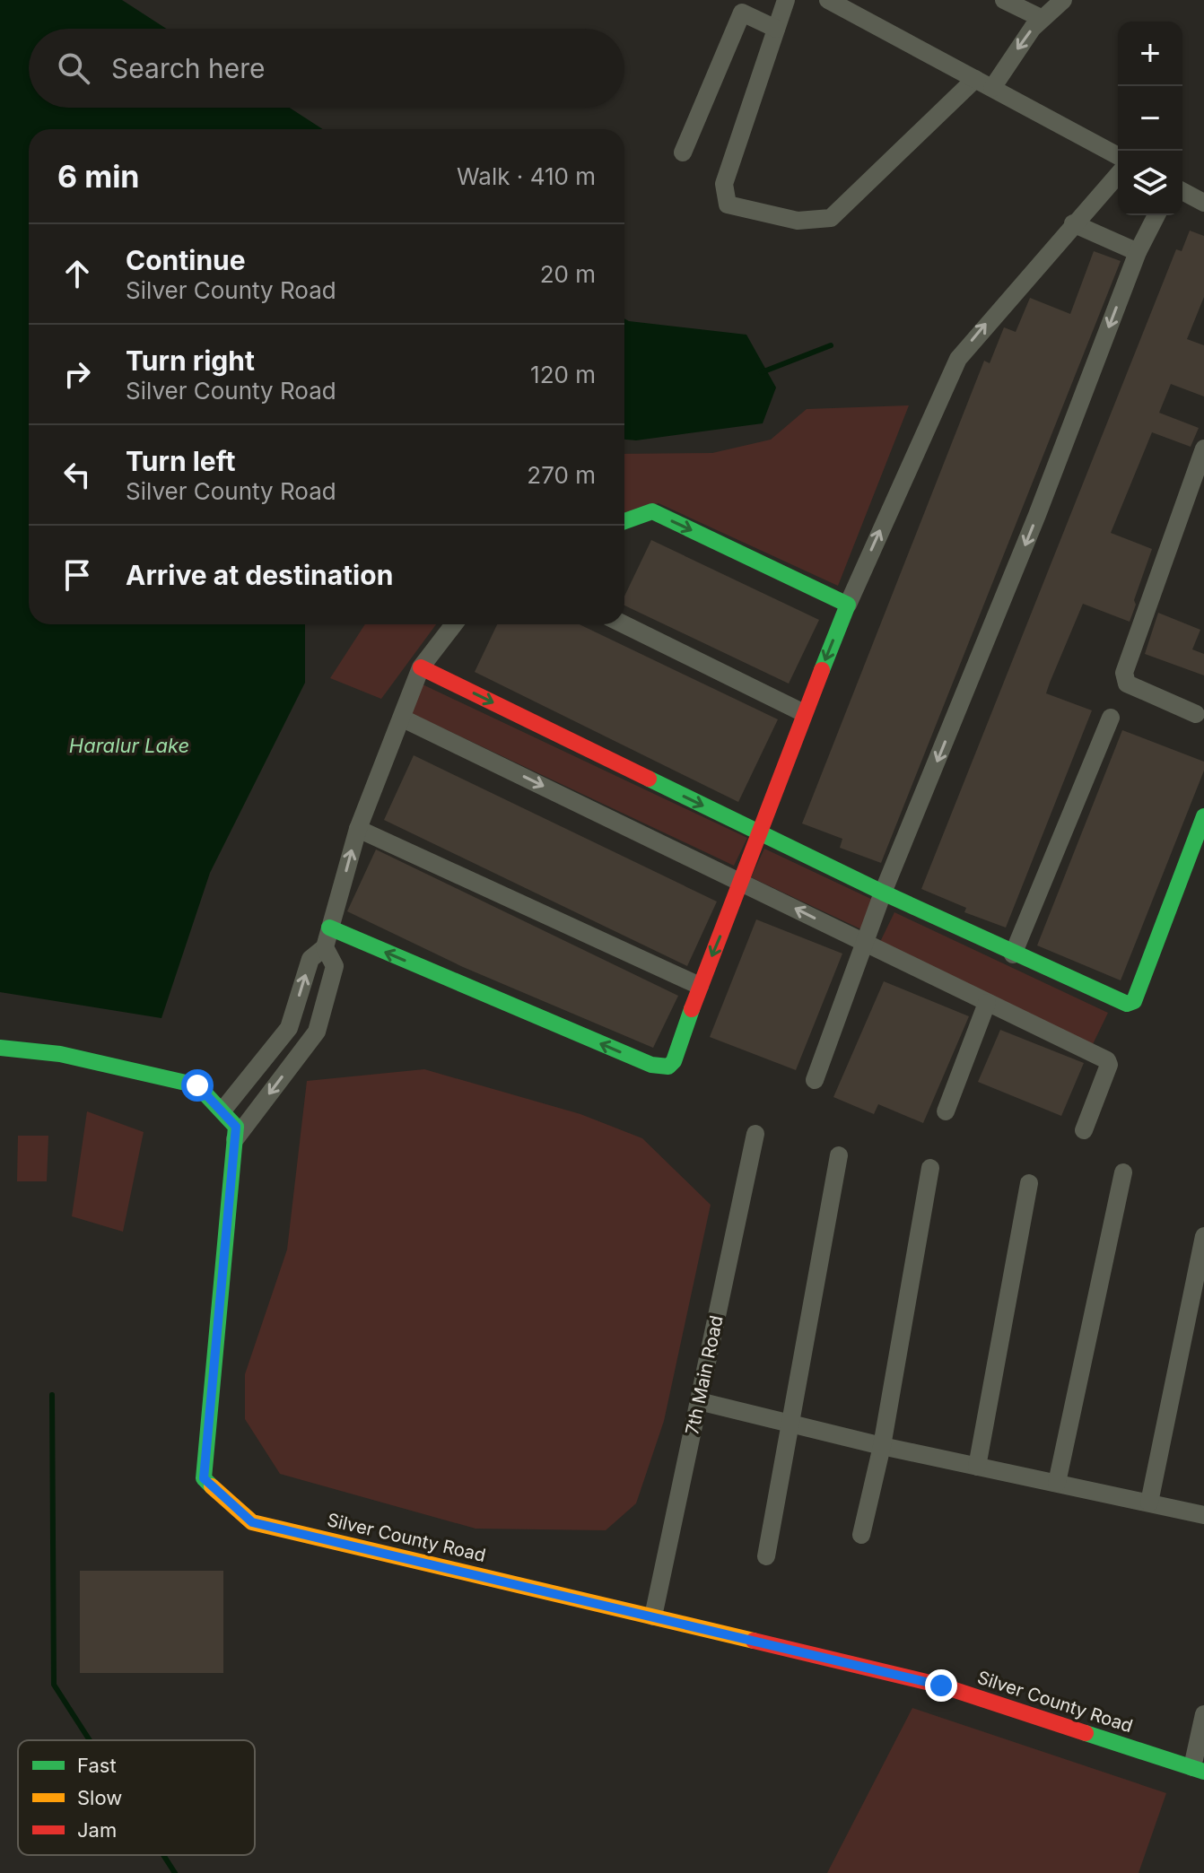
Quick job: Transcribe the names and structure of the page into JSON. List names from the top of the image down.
{
  "streets": {
    "street": ["7th Main Road", "Silver County Road"]
  },
  "crossings": [
    ["7th Main Road", "Silver County Road"]
  ],
  "water": ["Haralur Lake"],
  "legend": ["Fast", "Slow", "Jam"],
  "page": {
    "map_buttons": ["+", "−"],
    "search": "Search here",
    "heading": ["6 min", "Walk · 410 m"],
    "list": [
      ["Continue", "Silver County Road", "20 m"],
      ["Turn right", "Silver County Road", "120 m"],
      ["Turn left", "Silver County Road", "270 m"],
      "Arrive at destination"
    ]
  }
}
